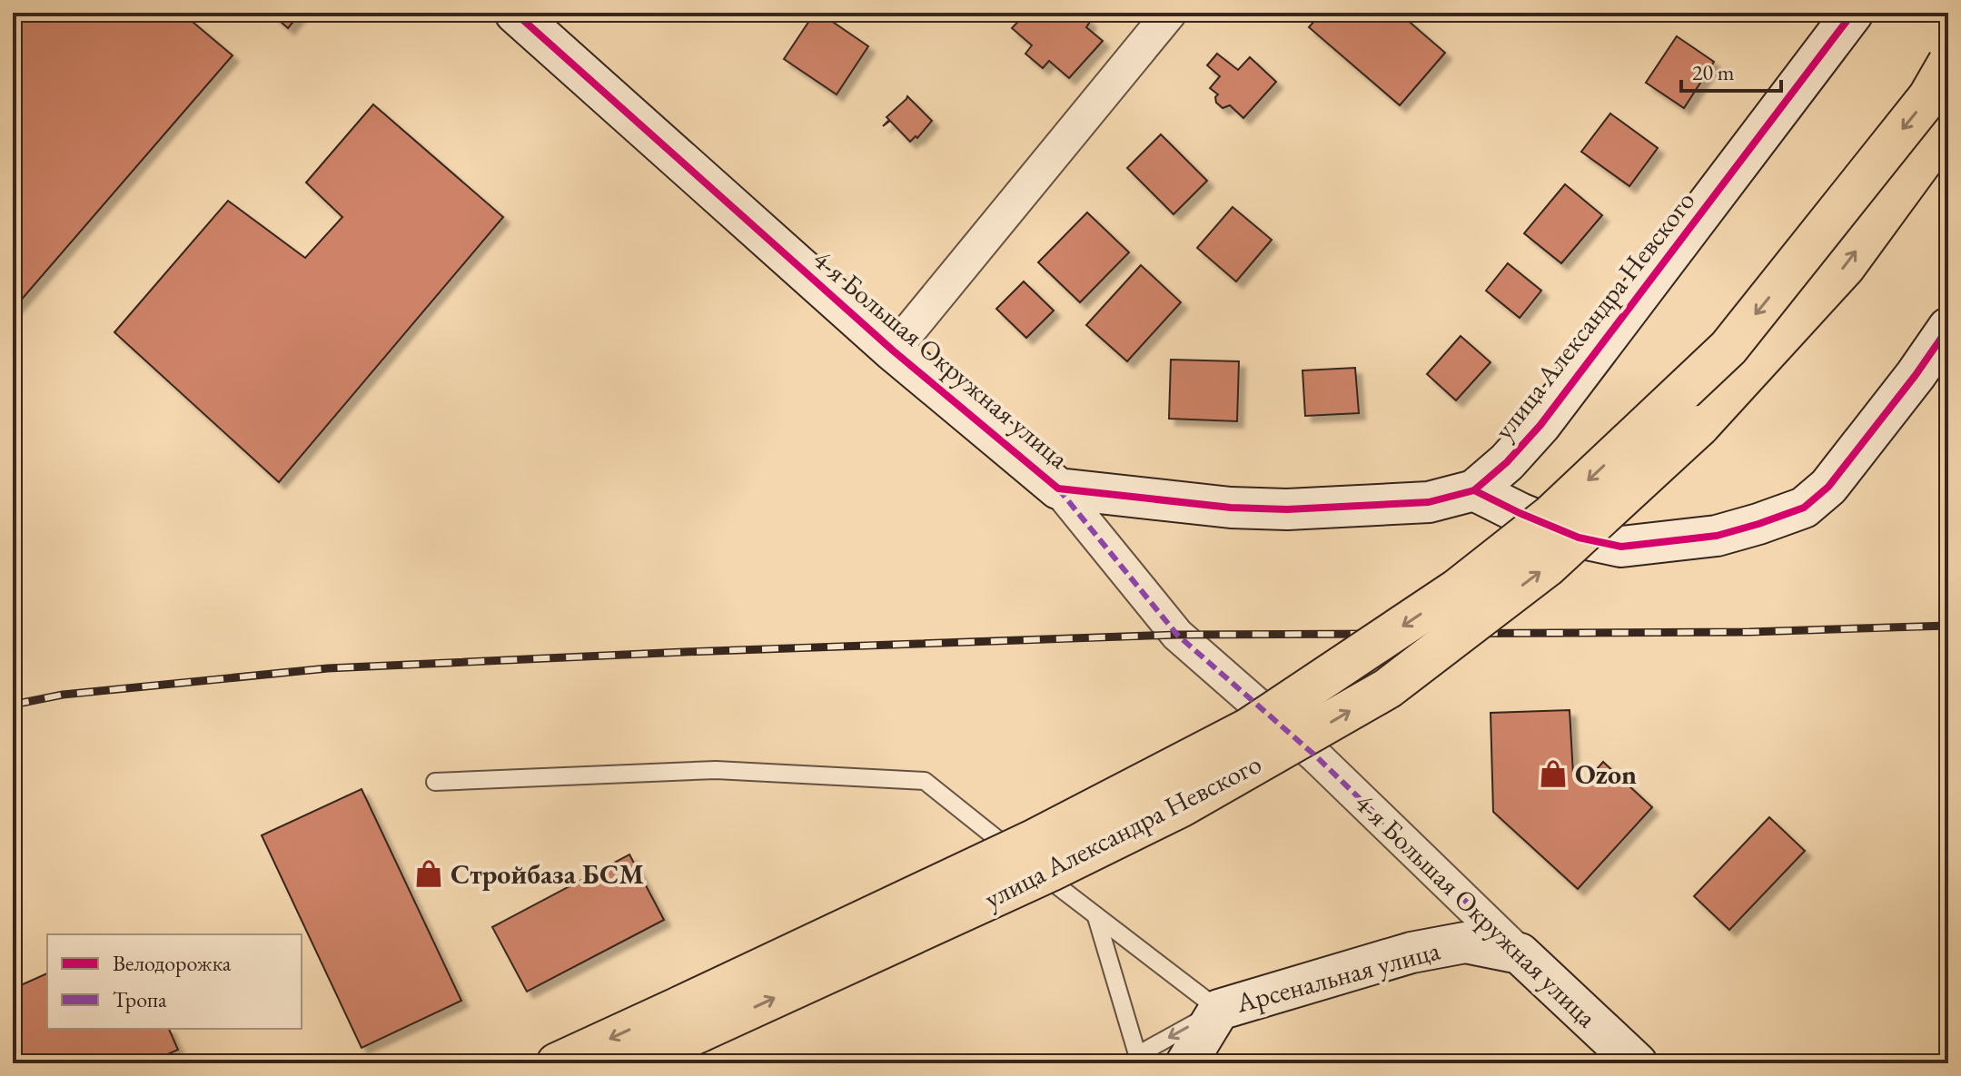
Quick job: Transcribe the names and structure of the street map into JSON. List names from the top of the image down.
{
  "streets": {
    "main road": ["улица Александра Невского"],
    "street": ["4-я Большая Окружная улица", "Арсенальная улица"]
  },
  "crossings": [
    ["улица Александра Невского", "4-я Большая Окружная улица"],
    ["4-я Большая Окружная улица", "Арсенальная улица"]
  ],
  "places": {
    "shop": ["Ozon", "Стройбаза БСМ"]
  },
  "legend": ["Велодорожка", "Тропа"],
  "scale_bar": "20 m"
}
